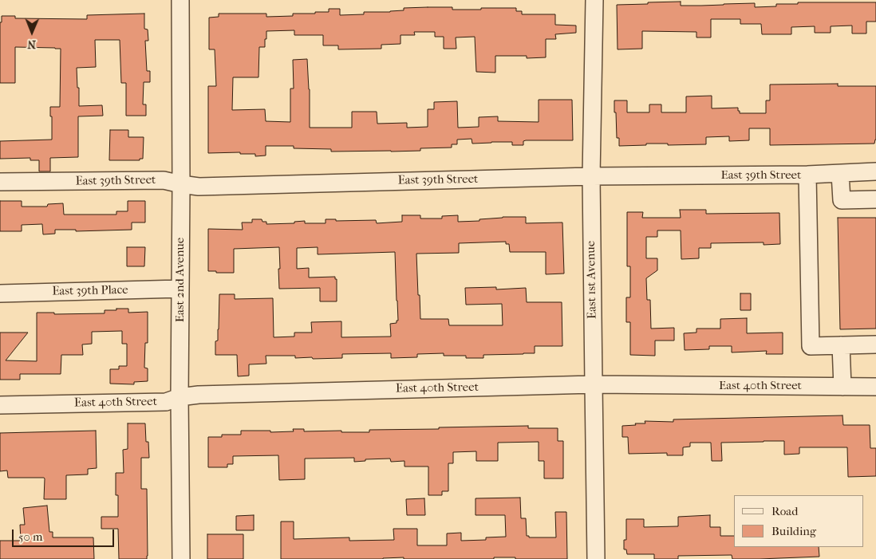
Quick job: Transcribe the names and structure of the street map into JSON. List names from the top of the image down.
{
  "streets": {
    "street": [
      "East 39th Street",
      "East 2nd Avenue",
      "East 1st Avenue",
      "East 39th Place",
      "East 40th Street"
    ]
  },
  "crossings": [
    ["East 39th Street", "East 2nd Avenue"],
    ["East 39th Street", "East 1st Avenue"],
    ["East 2nd Avenue", "East 39th Place"],
    ["East 2nd Avenue", "East 40th Street"],
    ["East 1st Avenue", "East 40th Street"]
  ],
  "legend": ["Road", "Building"],
  "scale_bar": "50 m",
  "north": "bottom"
}
